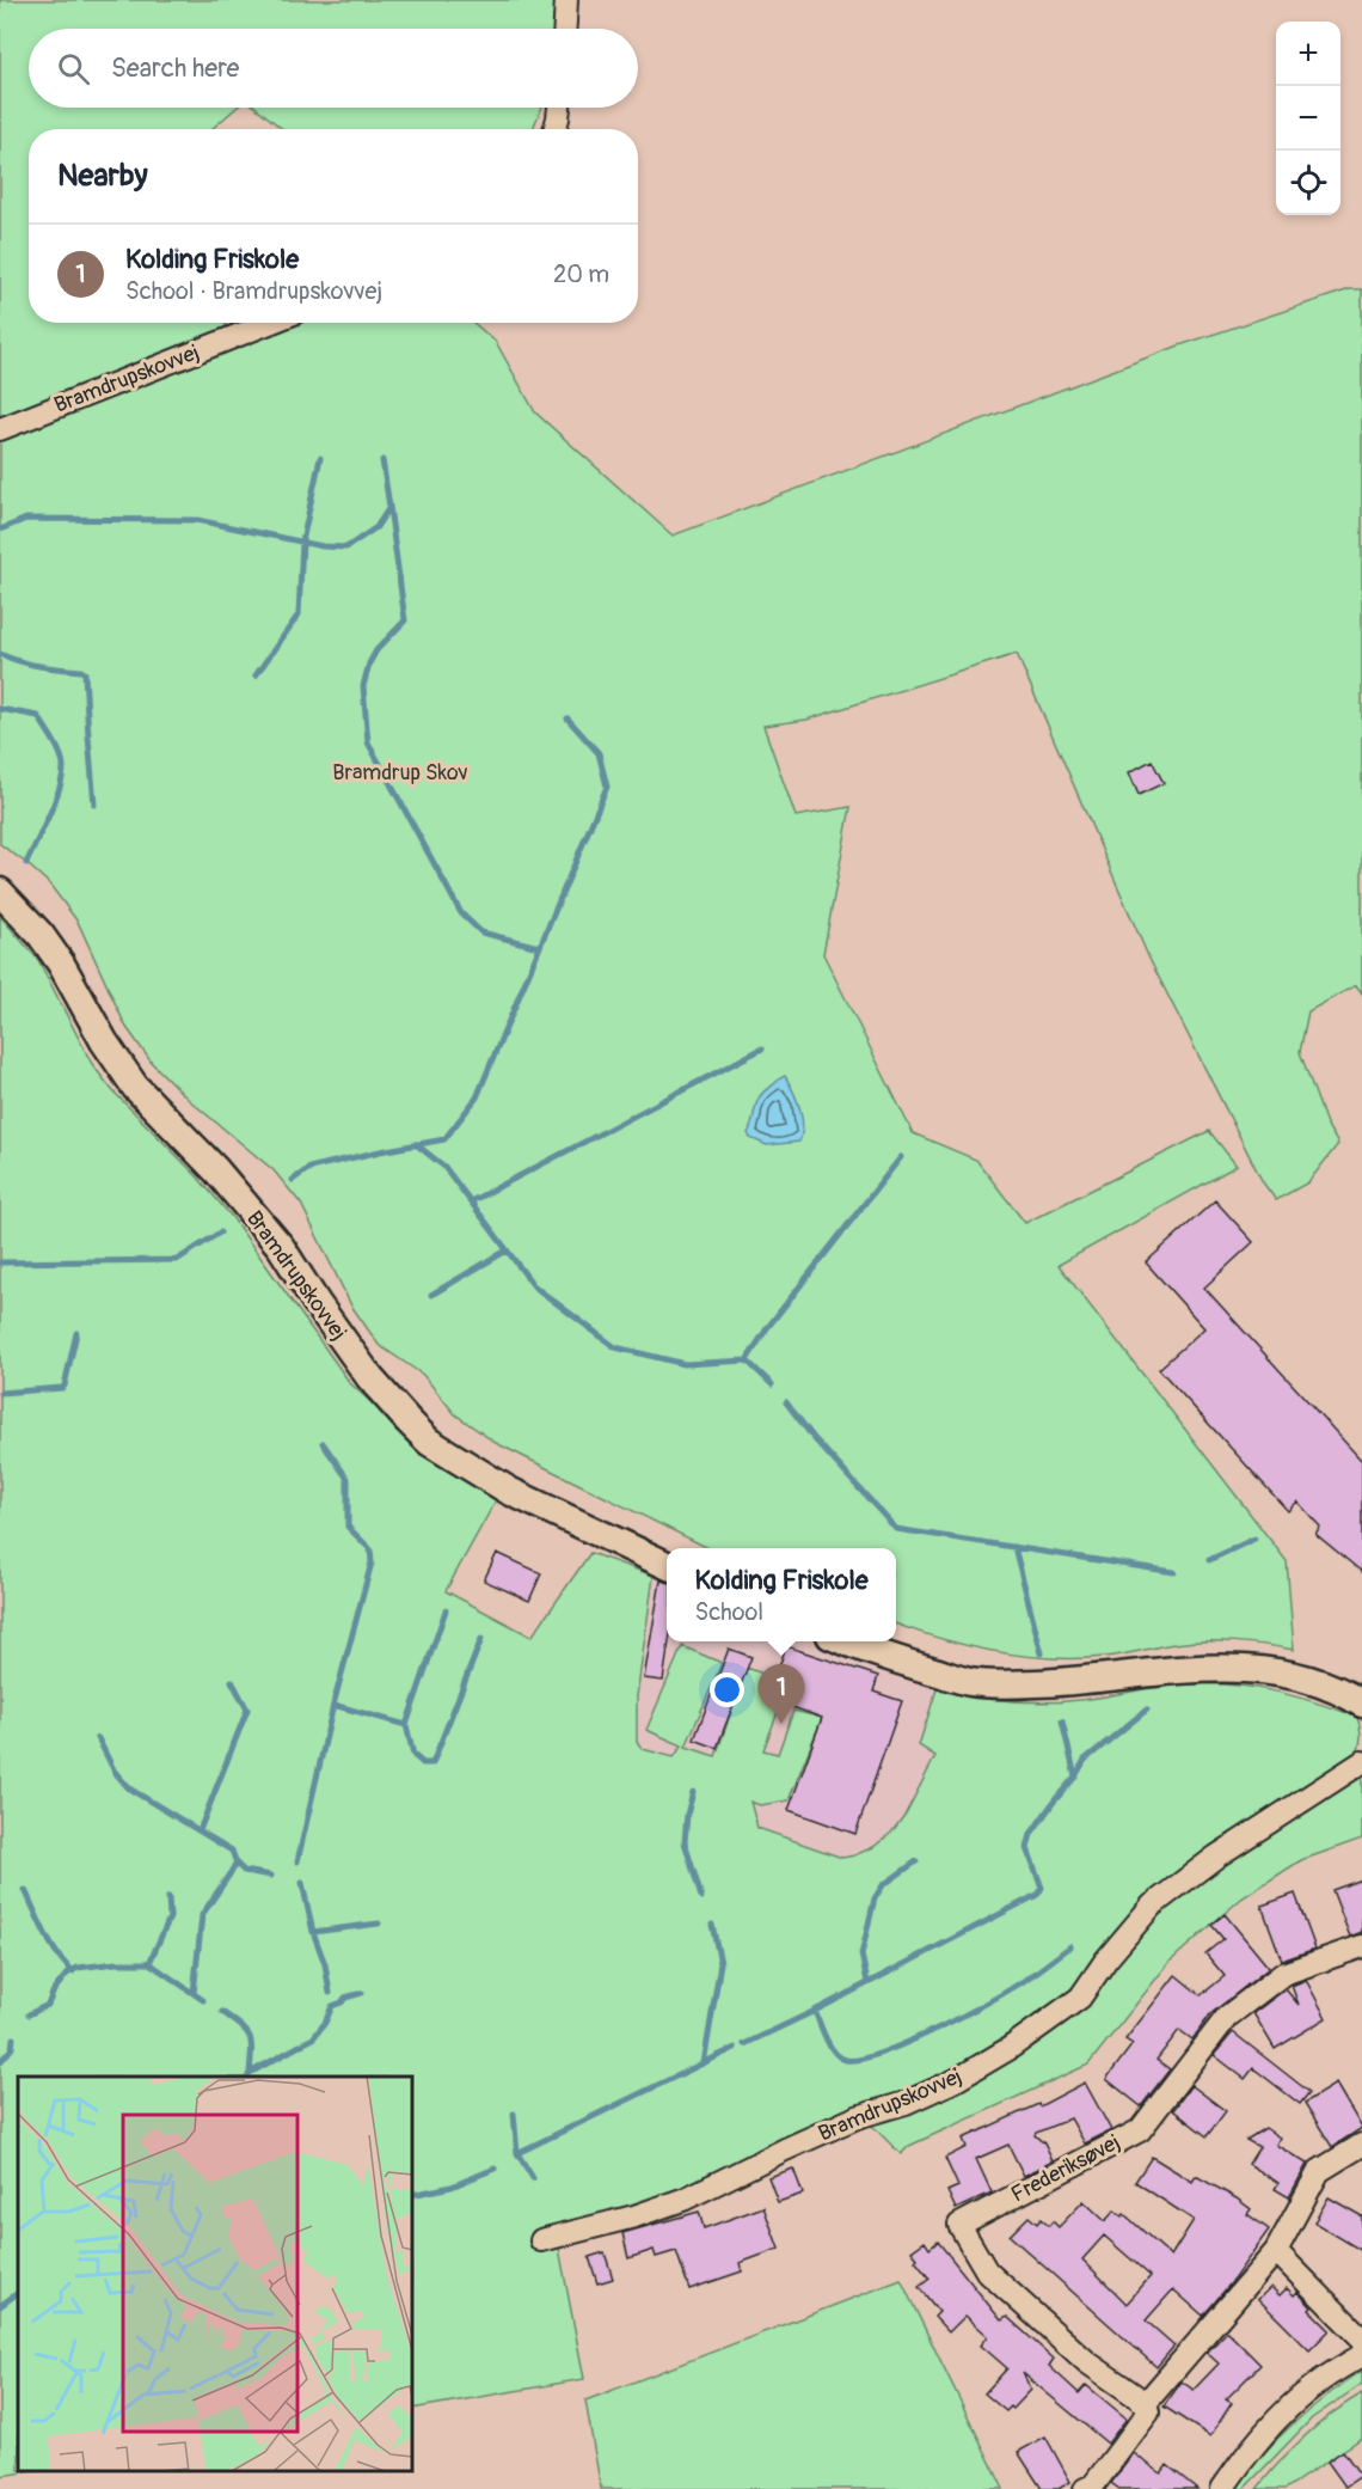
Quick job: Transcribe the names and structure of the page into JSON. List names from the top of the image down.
{
  "streets": {
    "street": ["Bramdrupskovvej", "Frederiksøvej"]
  },
  "parks": ["Bramdrup Skov"],
  "page": {
    "map_buttons": ["+", "−"],
    "search": "Search here",
    "heading": "Nearby",
    "list": [
      {
        "mark": "1",
        "name": "Kolding Friskole",
        "note": "School · Bramdrupskovvej",
        "value": "20 m"
      }
    ],
    "popup": ["Kolding Friskole", "School"],
    "pins": "1"
  }
}
